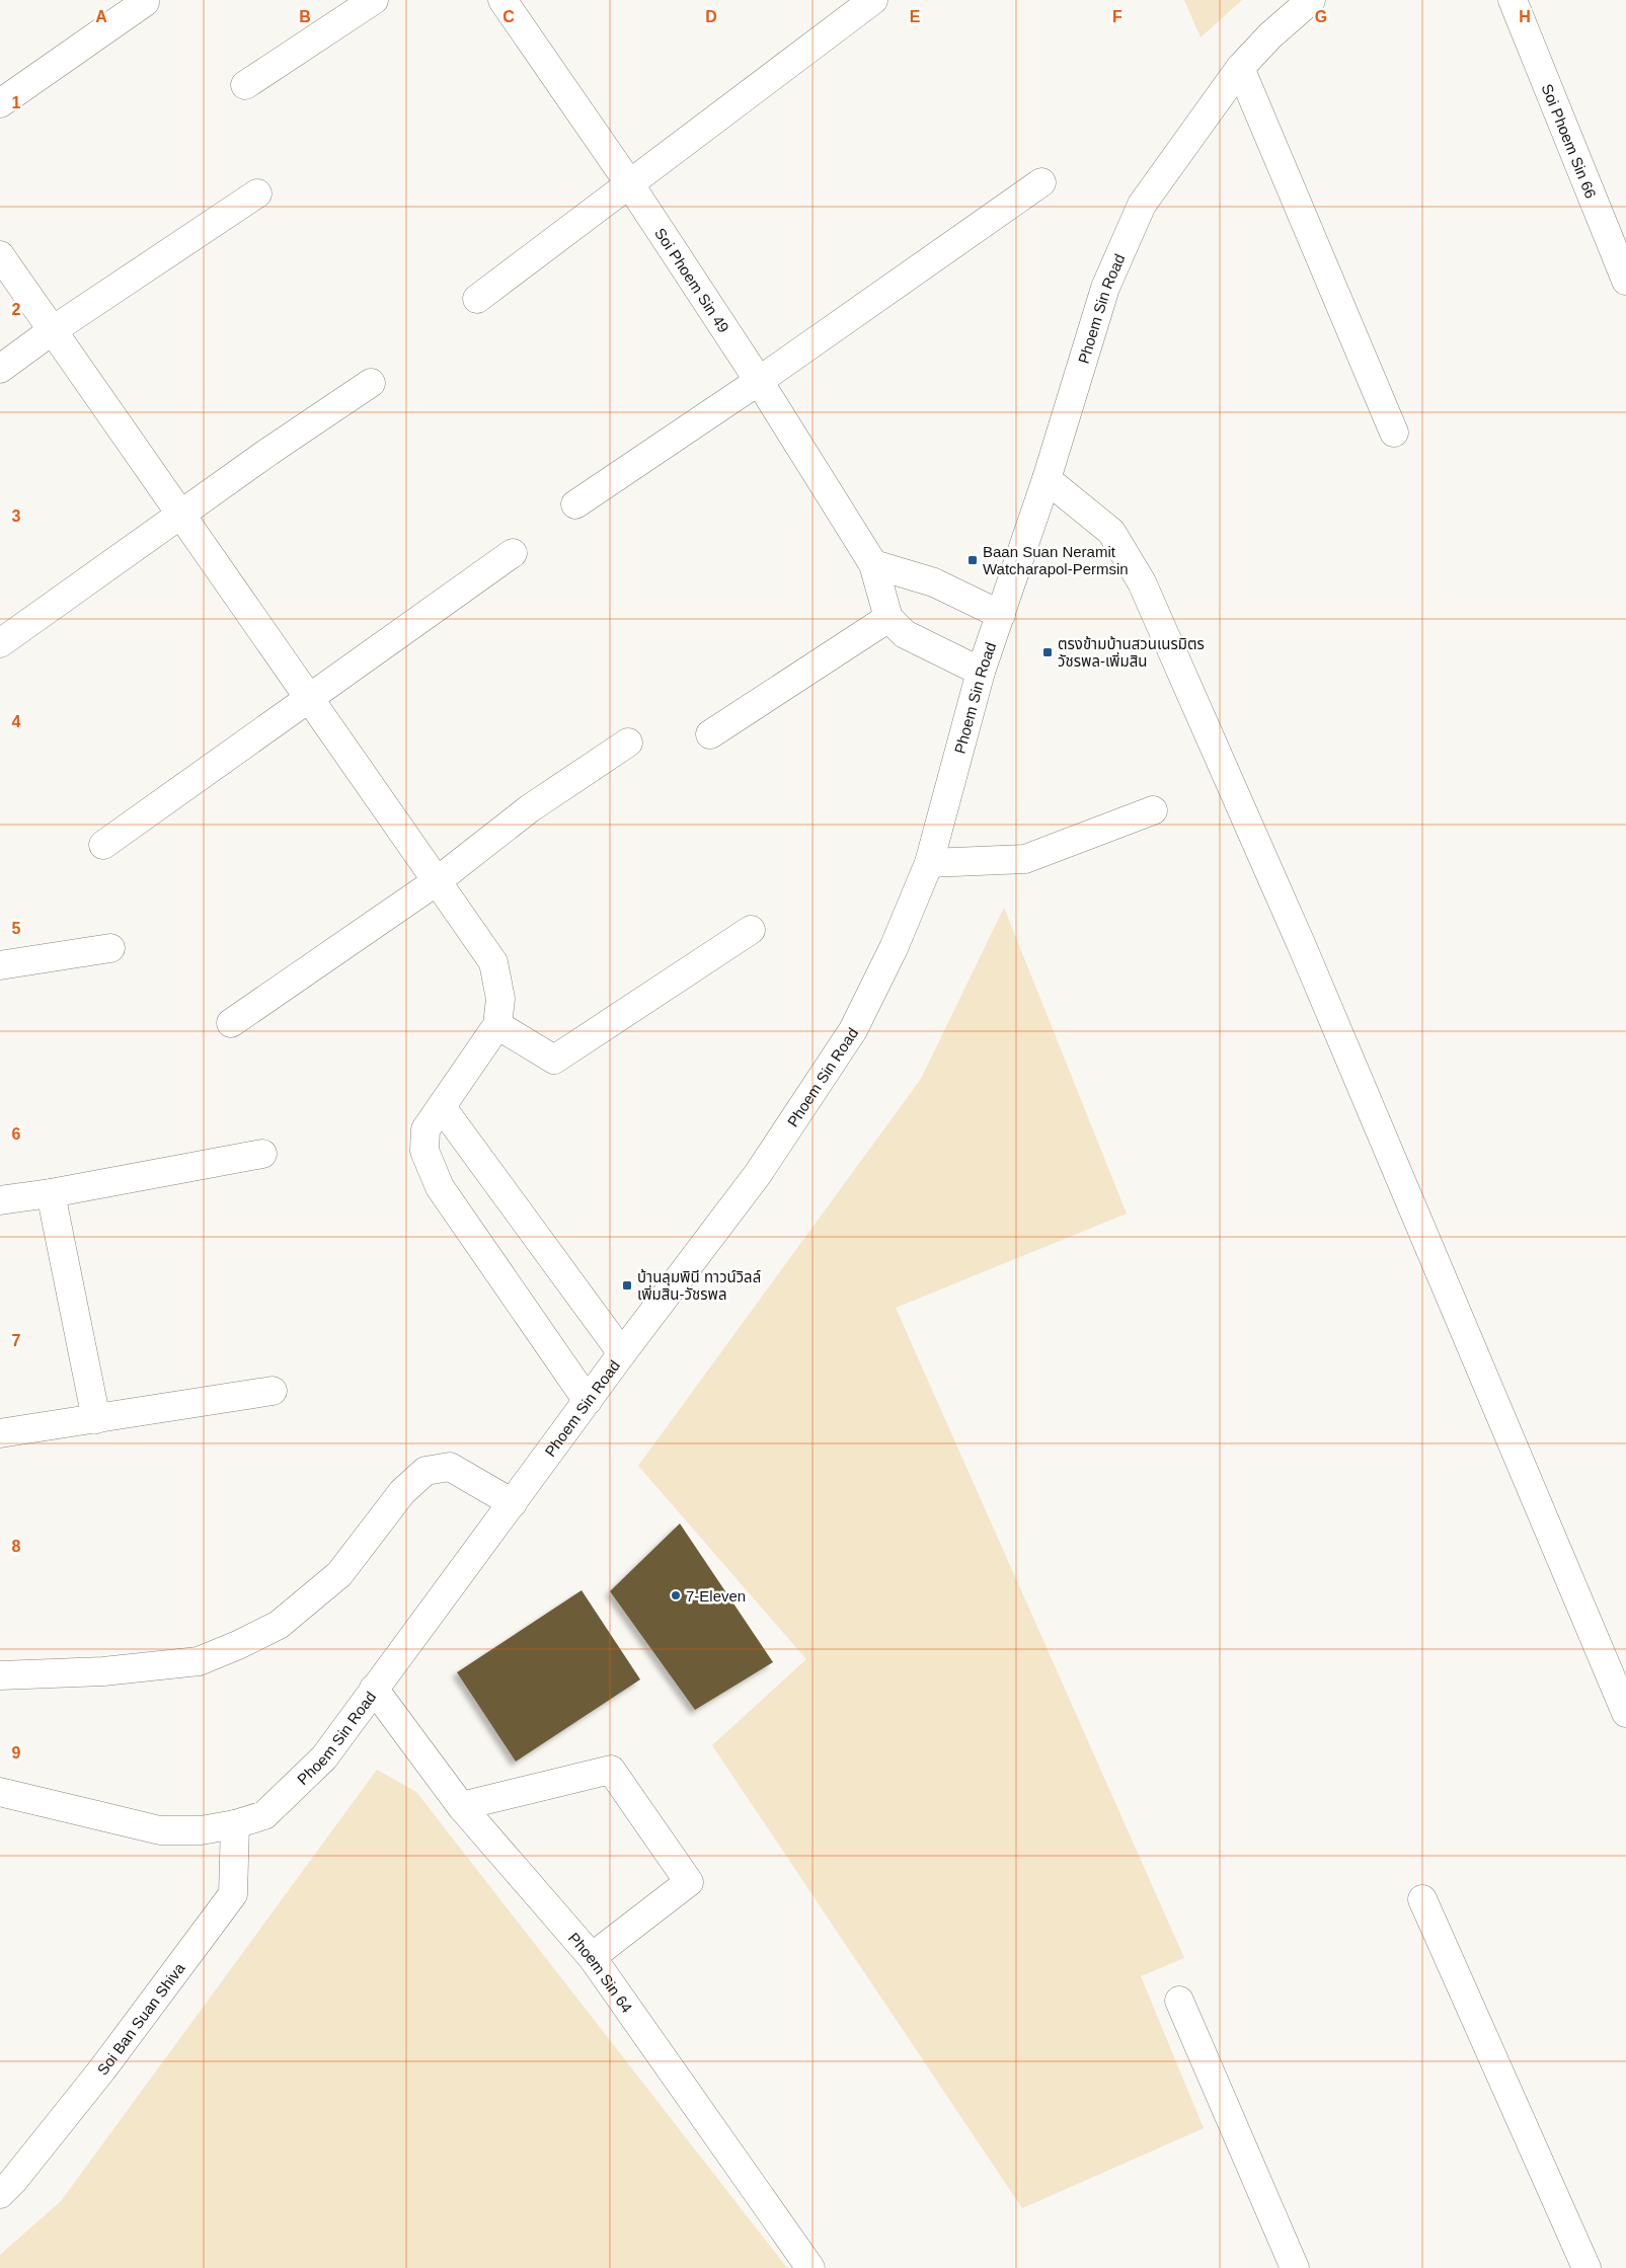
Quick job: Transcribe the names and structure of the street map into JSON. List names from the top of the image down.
{
  "streets": {
    "street": [
      "Soi Phoem Sin 66",
      "Soi Phoem Sin 49",
      "Phoem Sin Road",
      "Phoem Sin 64",
      "Soi Ban Suan Shiva"
    ]
  },
  "crossings": [
    ["Phoem Sin Road", "Phoem Sin 64"],
    ["Phoem Sin Road", "Soi Ban Suan Shiva"]
  ],
  "places": {
    "transit": ["Baan Suan Neramit Watcharapol-Permsin", "ตรงข้ามบ้านสวนเนรมิตร วัชรพล-เพิ่มสิน", "บ้านลุมพินี ทาวน์วิลล์ เพิ่มสิน-วัชรพล"],
    "other": ["7-Eleven"]
  },
  "grid": {
    "columns": [
      "A",
      "B",
      "C",
      "D",
      "E",
      "F",
      "G",
      "H"
    ],
    "rows": [
      "1",
      "2",
      "3",
      "4",
      "5",
      "6",
      "7",
      "8",
      "9"
    ]
  }
}
